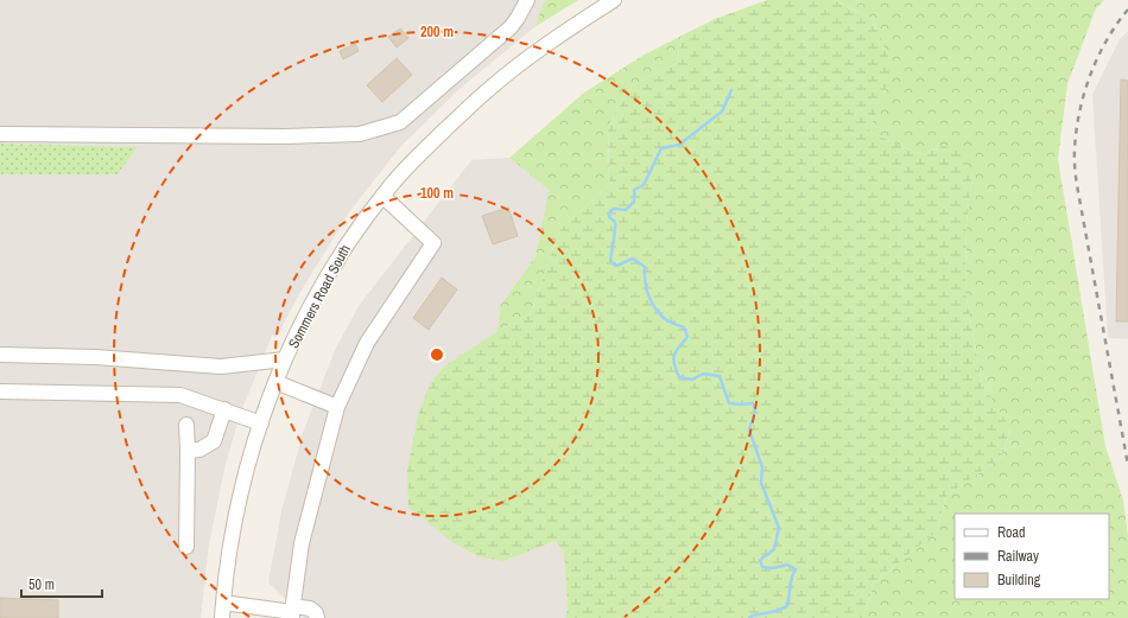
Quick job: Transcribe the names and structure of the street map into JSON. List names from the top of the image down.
{
  "streets": {
    "street": ["Sommers Road South"]
  },
  "legend": ["Road", "Railway", "Building"],
  "scale_bar": "50 m",
  "rings": ["200 m", "100 m"]
}
